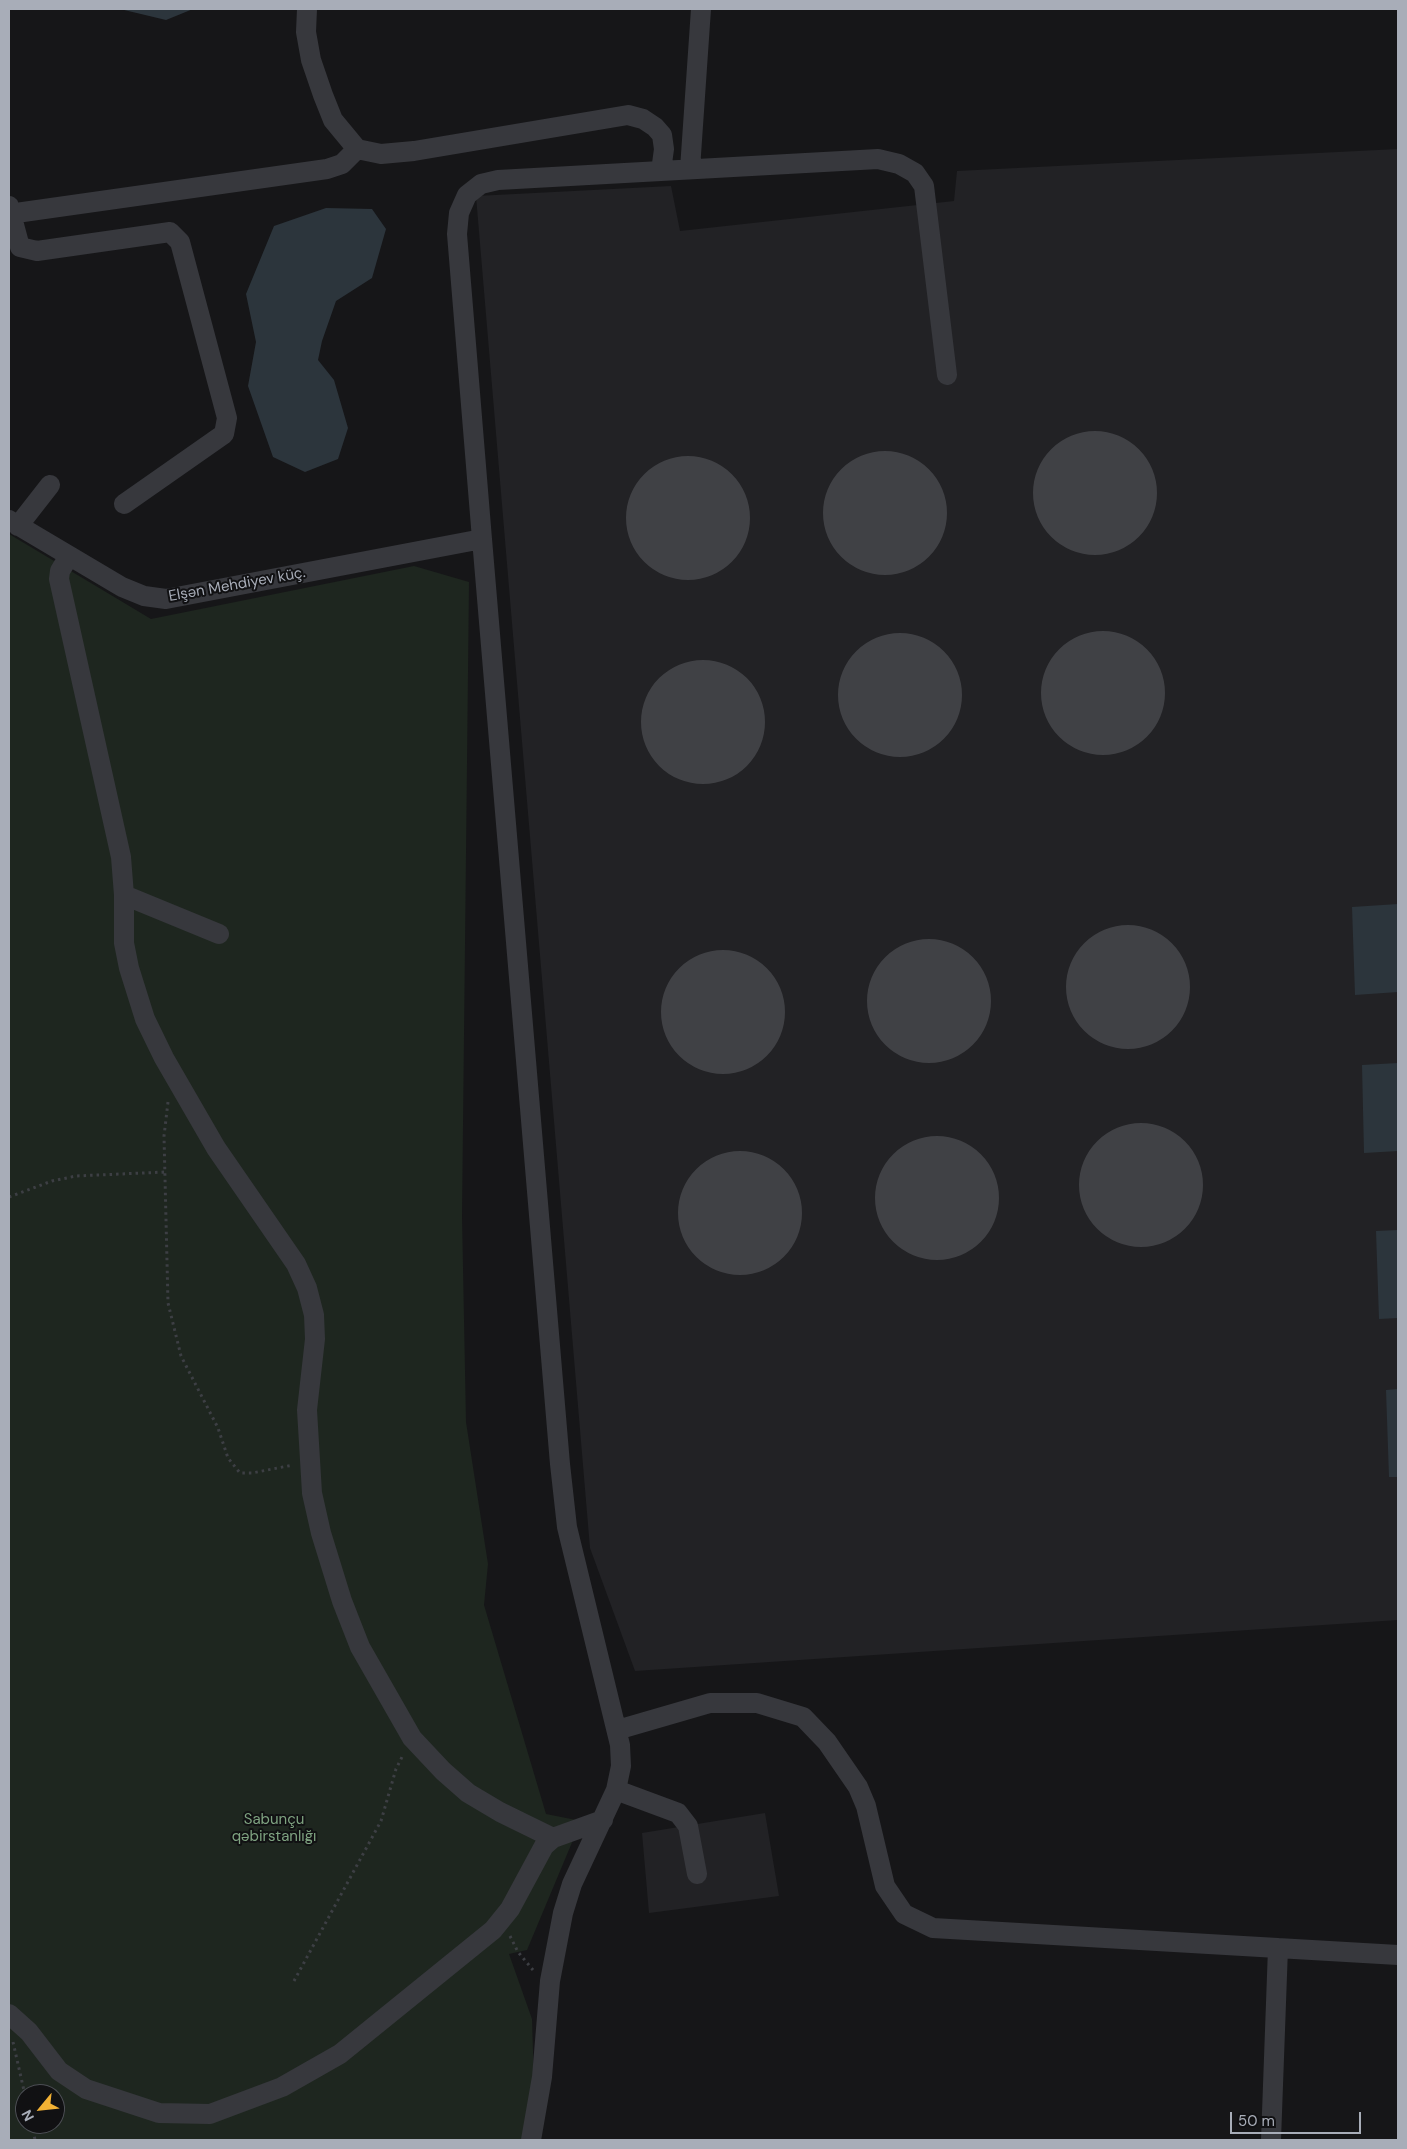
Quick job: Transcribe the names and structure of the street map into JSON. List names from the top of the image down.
{
  "streets": {
    "street": ["Elşən Mehdiyev küç."]
  },
  "parks": ["Sabunçu qəbirstanlığı"],
  "scale_bar": "50 m",
  "north": "bottom left"
}
